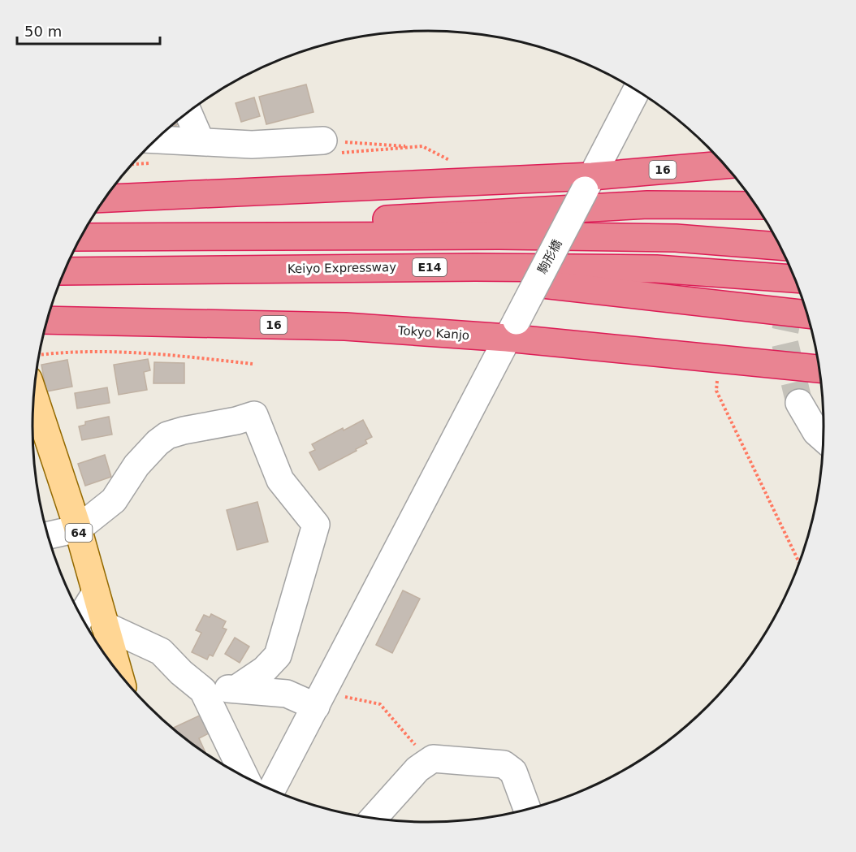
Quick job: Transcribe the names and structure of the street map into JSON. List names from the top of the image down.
{
  "streets": {
    "highway": [
      "16",
      "E14",
      "Keiyo Expressway",
      "Tokyo Kanjo"
    ],
    "main road": ["64"],
    "street": ["駒形橋"]
  },
  "crossings": [
    ["16", "駒形橋"],
    ["駒形橋", "Tokyo Kanjo"]
  ],
  "scale_bar": "50 m"
}
